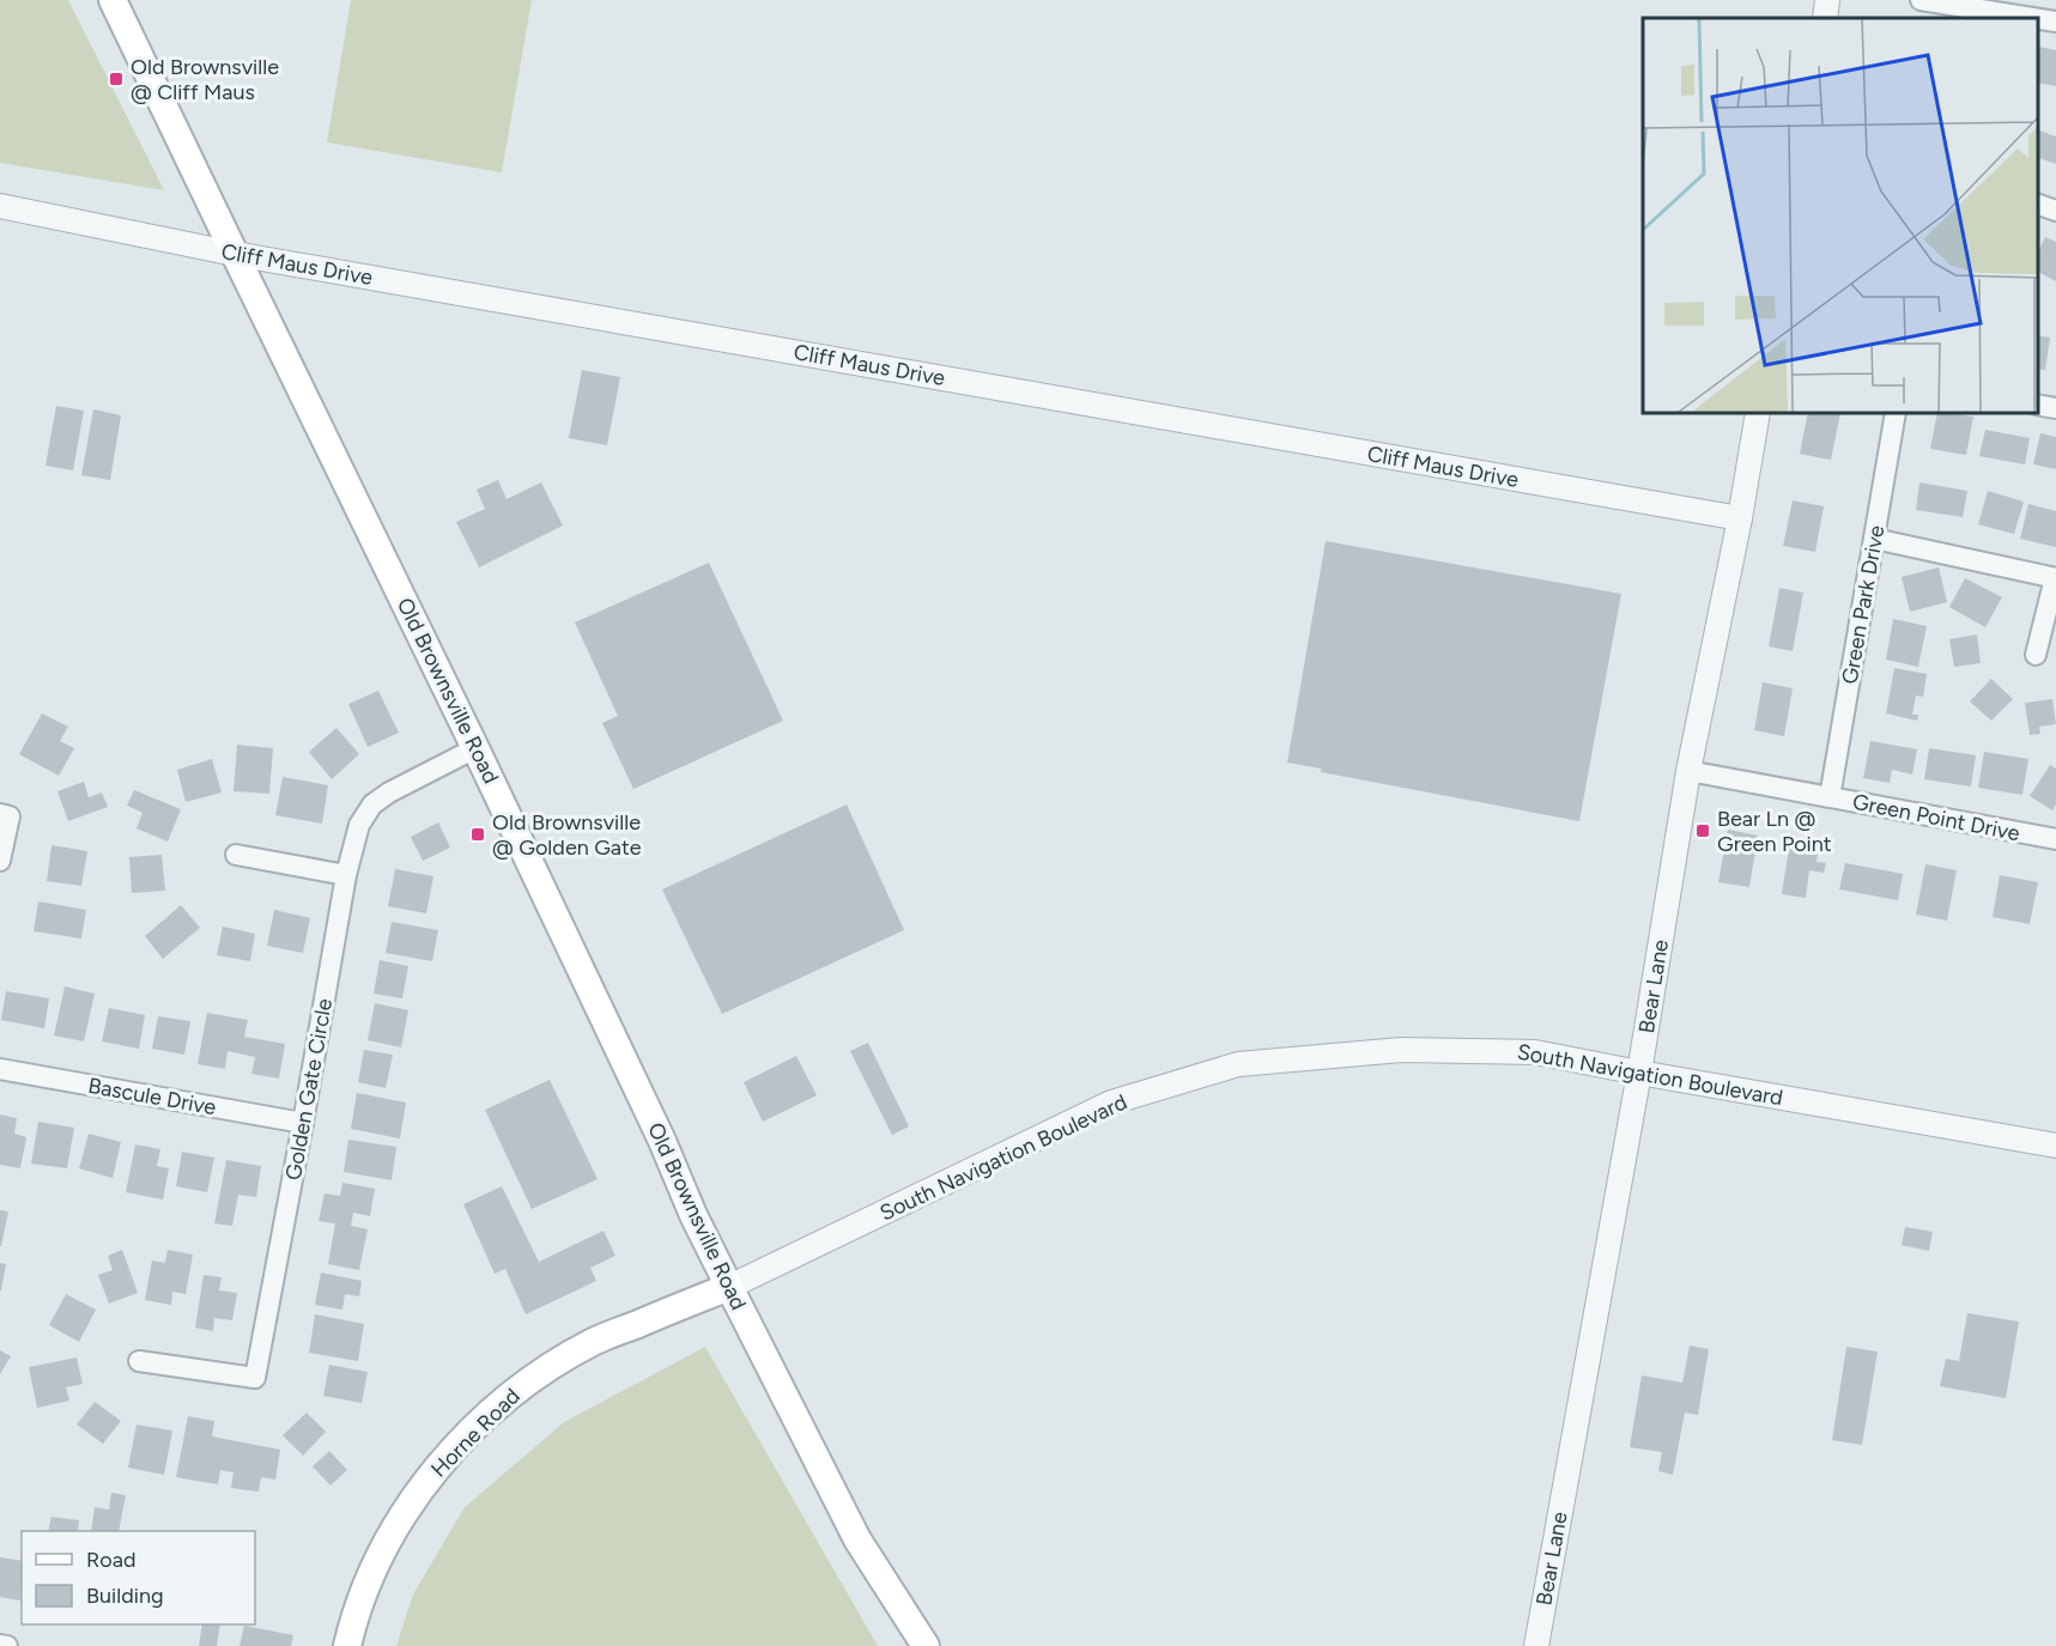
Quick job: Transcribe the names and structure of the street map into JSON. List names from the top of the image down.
{
  "streets": {
    "main road": ["Old Brownsville Road", "Horne Road"],
    "street": [
      "Cliff Maus Drive",
      "Green Park Drive",
      "Green Point Drive",
      "Bear Lane",
      "South Navigation Boulevard",
      "Golden Gate Circle",
      "Bascule Drive"
    ]
  },
  "crossings": [
    ["Cliff Maus Drive", "Old Brownsville Road"],
    ["Cliff Maus Drive", "Bear Lane"],
    ["Green Park Drive", "Green Point Drive"],
    ["Old Brownsville Road", "South Navigation Boulevard"],
    ["Old Brownsville Road", "Golden Gate Circle"],
    ["Old Brownsville Road", "Horne Road"],
    ["Green Point Drive", "Bear Lane"],
    ["Bear Lane", "South Navigation Boulevard"],
    ["South Navigation Boulevard", "Horne Road"],
    ["Golden Gate Circle", "Bascule Drive"]
  ],
  "places": {
    "transit": ["Old Brownsville @ Cliff Maus", "Bear Ln @ Green Point", "Old Brownsville @ Golden Gate"]
  },
  "legend": ["Road", "Building"]
}
